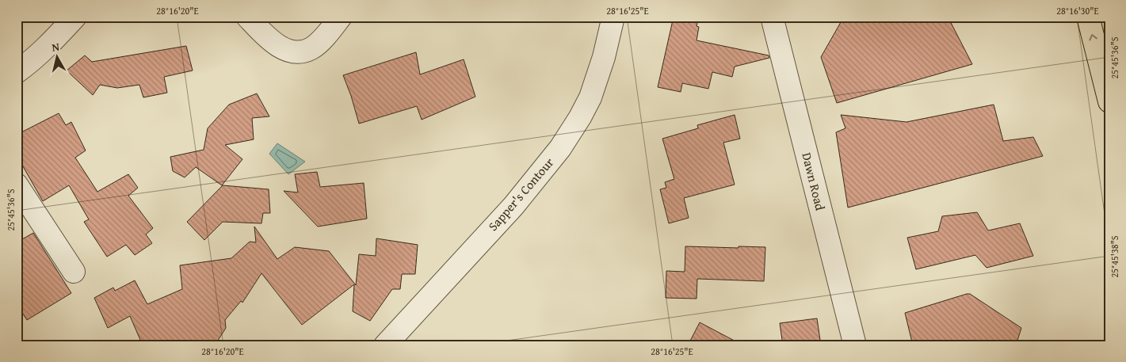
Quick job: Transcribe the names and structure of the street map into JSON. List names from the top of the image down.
{
  "streets": {
    "street": ["Dawn Road", "Sapper's Contour"]
  },
  "north": "top",
  "coordinates": [
    "28°16'20\"E",
    "28°16'25\"E",
    "28°16'30\"E",
    "25°45'36\"S",
    "25°45'38\"S"
  ]
}
